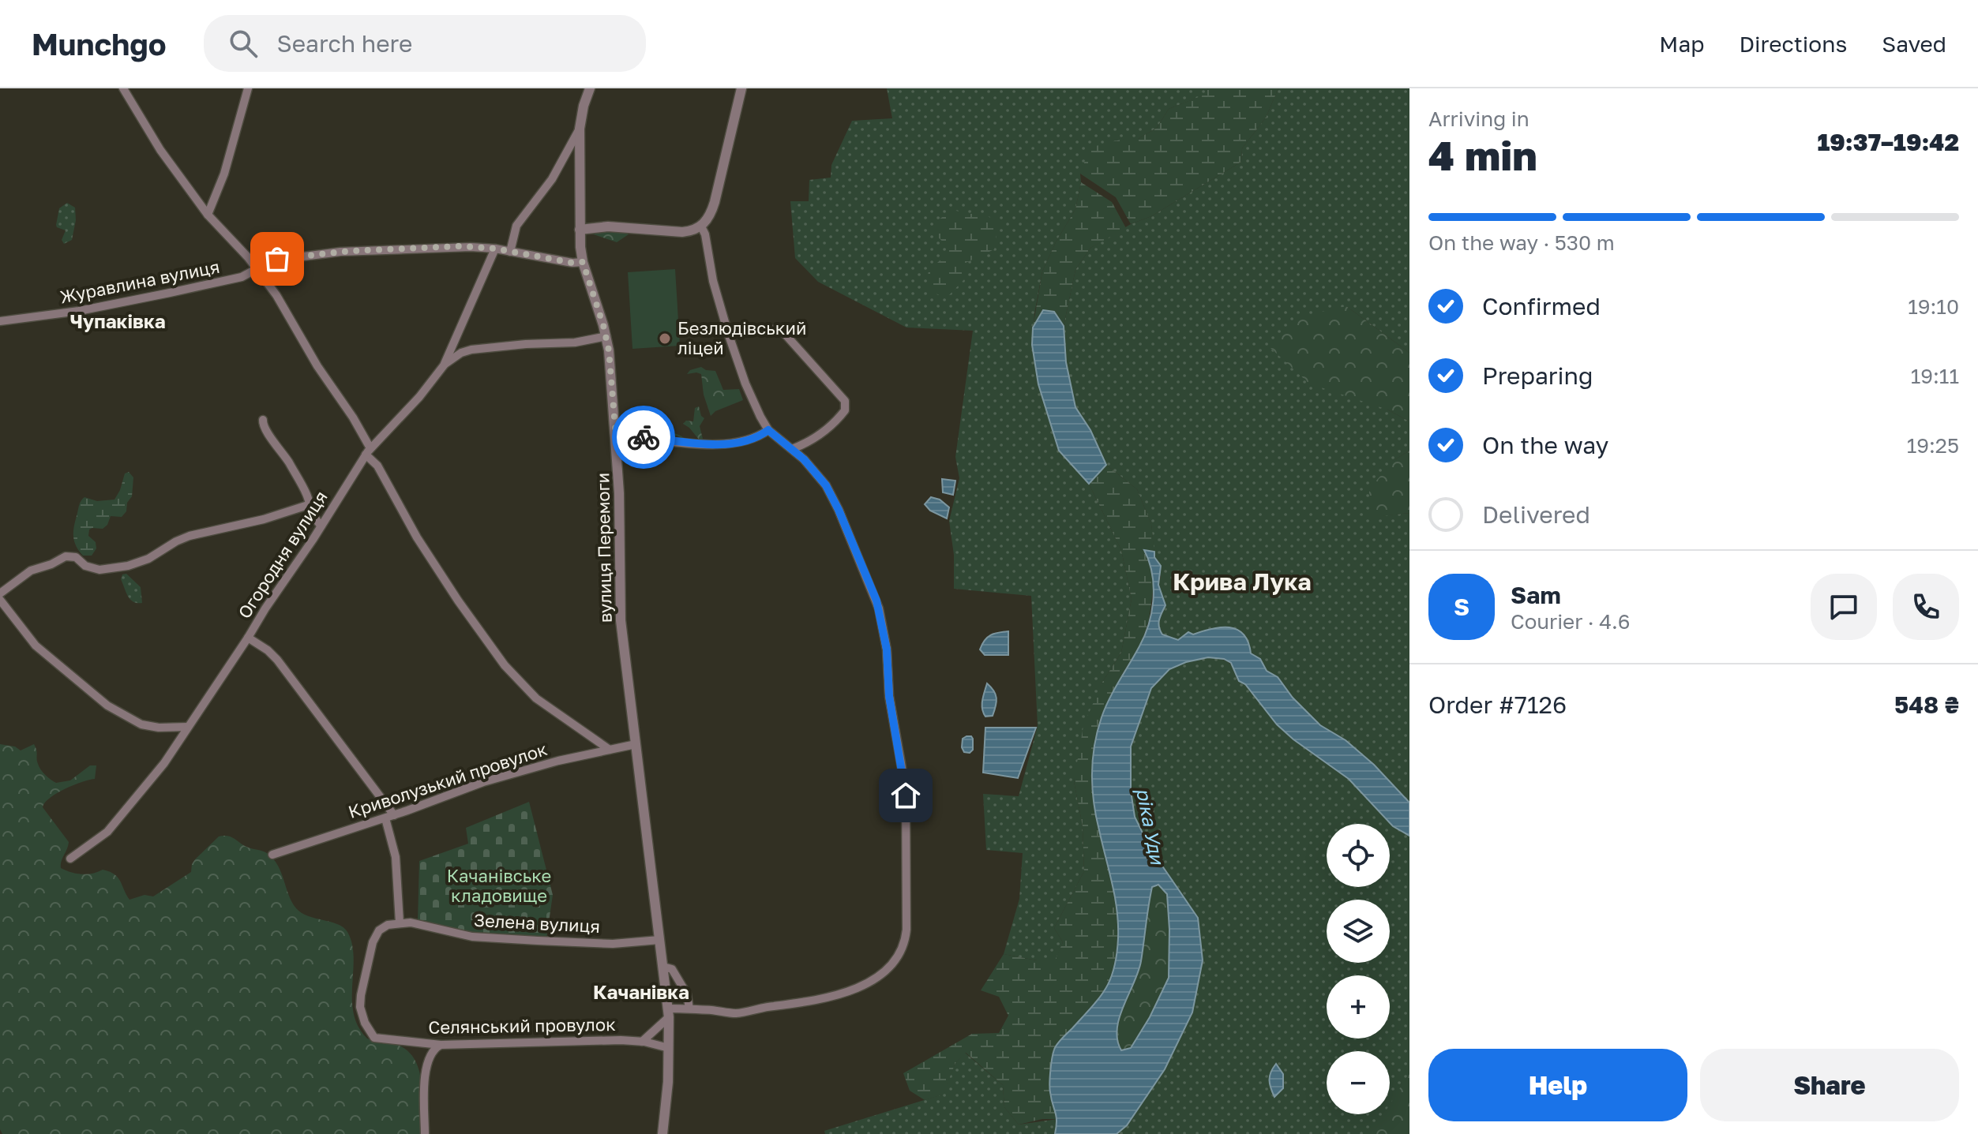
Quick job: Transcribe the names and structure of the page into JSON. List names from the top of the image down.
{
  "streets": {
    "street": [
      "Журавлина вулиця",
      "вулиця Перемоги",
      "Огородня вулиця",
      "Криволузький провулок",
      "Зелена вулиця",
      "Селянський провулок"
    ]
  },
  "crossings": [
    ["Журавлина вулиця", "вулиця Перемоги"],
    ["Журавлина вулиця", "Огородня вулиця"],
    ["вулиця Перемоги", "Криволузький провулок"],
    ["вулиця Перемоги", "Зелена вулиця"],
    ["вулиця Перемоги", "Селянський провулок"],
    ["Зелена вулиця", "Селянський провулок"]
  ],
  "districts": ["Чупаківка", "Крива Лука", "Качанівка"],
  "water": ["ріка Уди"],
  "parks": ["Качанівське кладовище"],
  "places": ["Безлюдівський ліцей"],
  "page": {
    "header": "Munchgo",
    "search": "Search here",
    "nav": ["Map", "Directions", "Saved"],
    "heading": ["4 min", "Arriving in", "19:37–19:42"],
    "panel": [
      "Sam",
      "Courier · 4.6",
      "Order #7126",
      "548 ₴"
    ],
    "bar": "On the way · 530 m",
    "list": [
      ["Confirmed", "19:10"],
      ["Preparing", "19:11"],
      ["On the way", "19:25"],
      "Delivered"
    ],
    "round": "S",
    "map_buttons": ["+", "−"],
    "buttons": ["Help", "Share"]
  }
}
